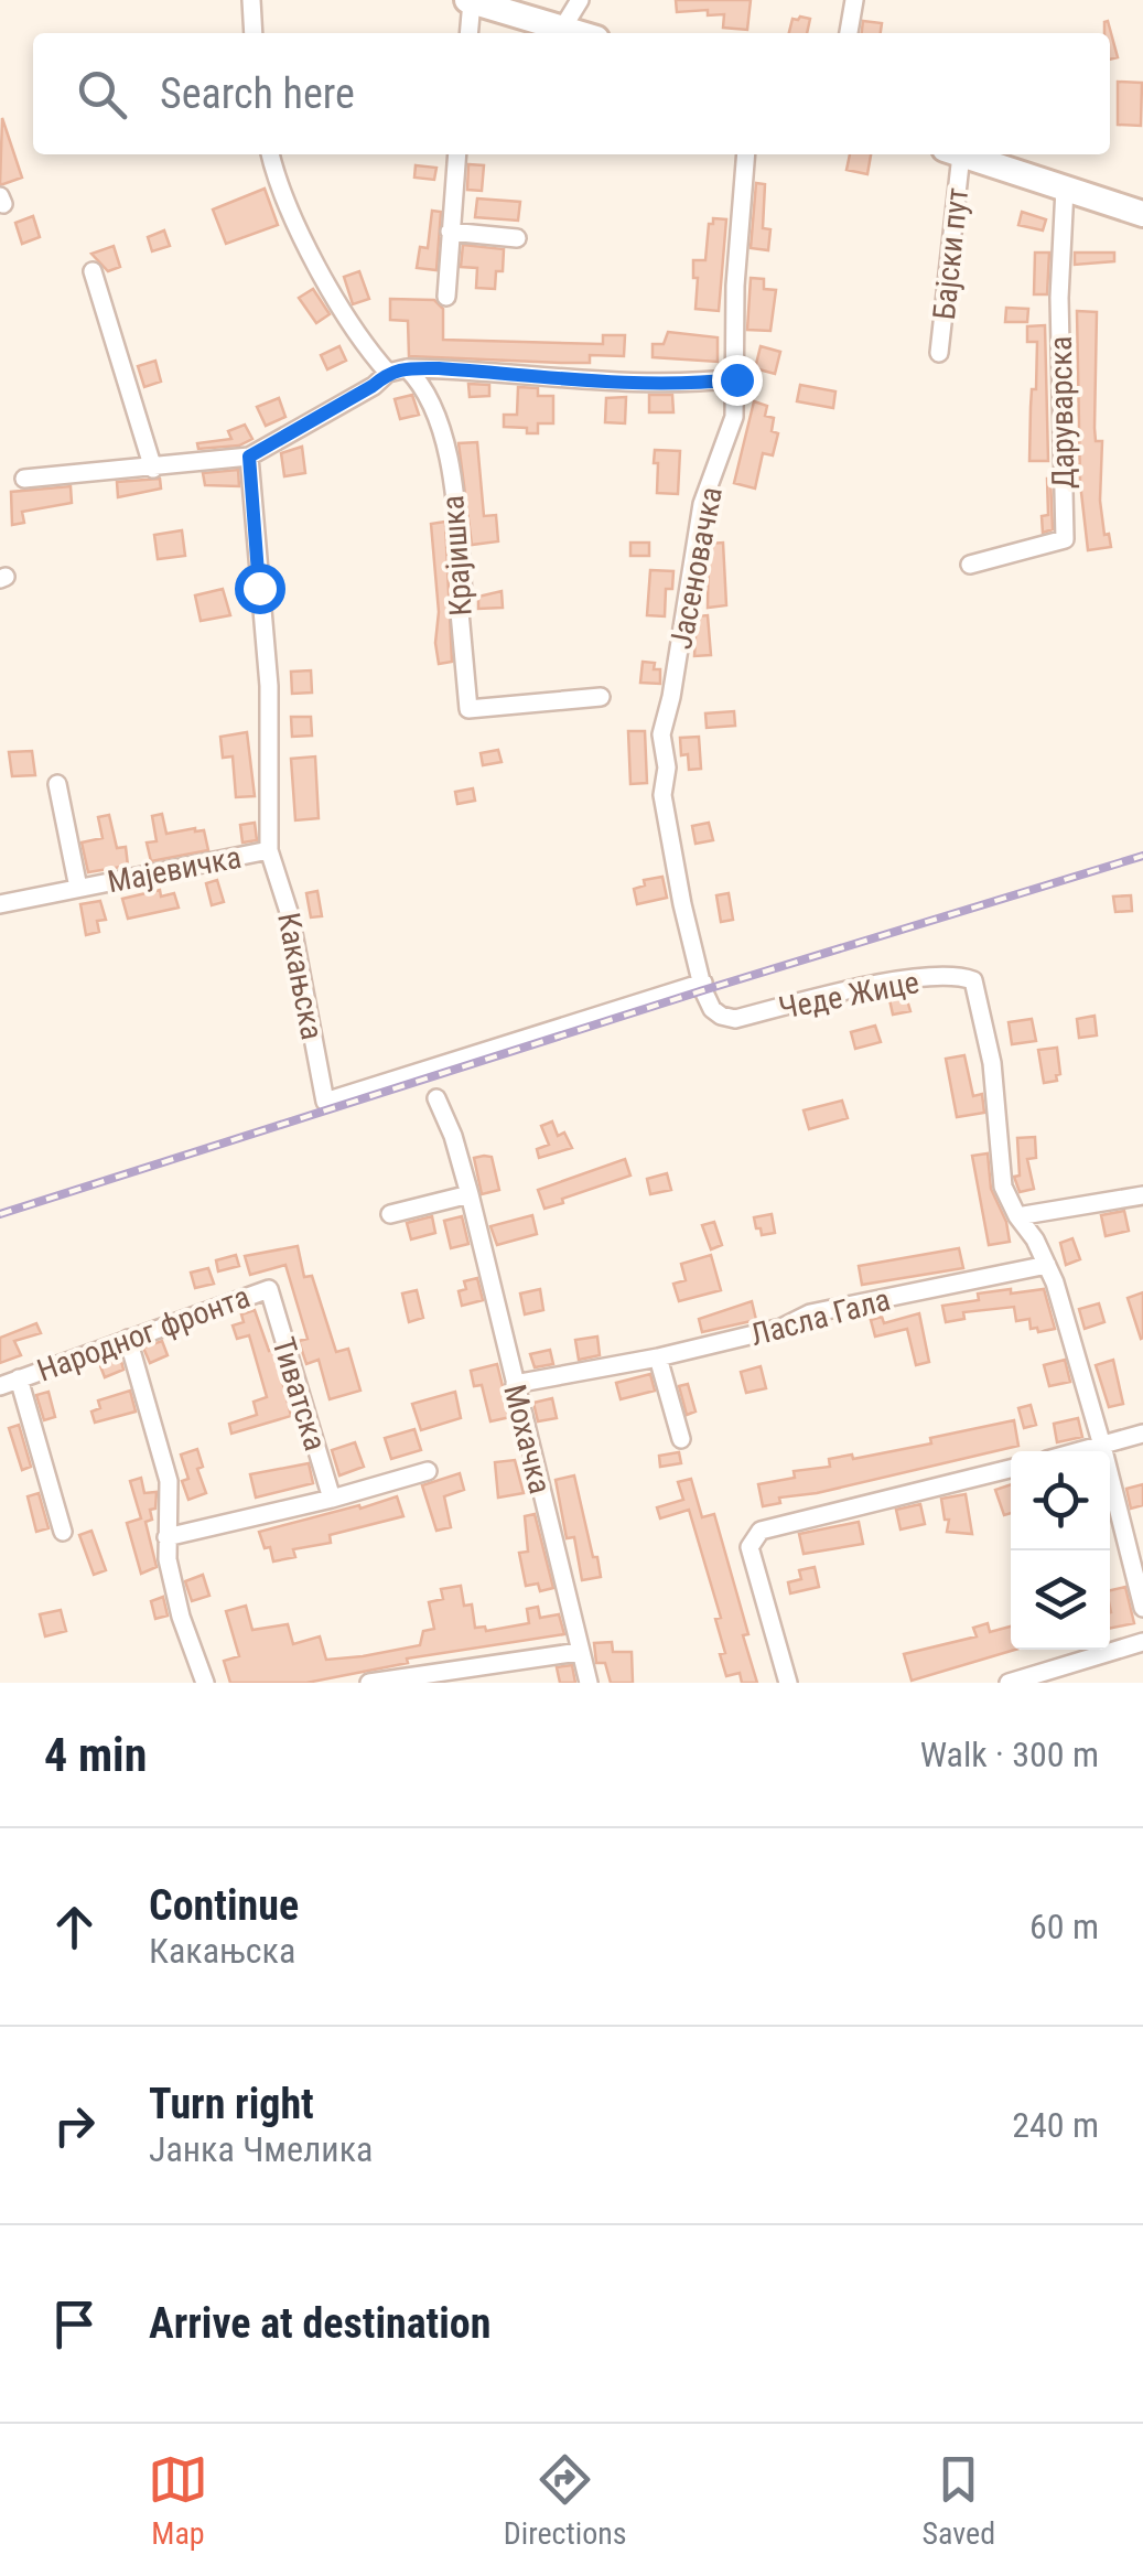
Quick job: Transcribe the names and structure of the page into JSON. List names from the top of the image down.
{
  "streets": {
    "street": [
      "Бајски пут",
      "Даруварска",
      "Крајишка",
      "Јасеновачка",
      "Мајевичка",
      "Какањска",
      "Чеде Жице",
      "Ласла Гала",
      "Народног фронта",
      "Тиватска",
      "Мохачка"
    ]
  },
  "crossings": [
    ["Бајски пут", "Даруварска"],
    ["Јасеновачка", "Какањска"],
    ["Јасеновачка", "Чеде Жице"],
    ["Мајевичка", "Какањска"],
    ["Какањска", "Чеде Жице"],
    ["Чеде Жице", "Ласла Гала"],
    ["Ласла Гала", "Мохачка"],
    ["Народног фронта", "Тиватска"]
  ],
  "page": {
    "search": "Search here",
    "heading": ["4 min", "Walk · 300 m"],
    "list": [
      ["Continue", "Какањска", "60 m"],
      ["Turn right", "Јанка Чмелика", "240 m"],
      "Arrive at destination"
    ],
    "nav": ["Map", "Directions", "Saved"]
  }
}
